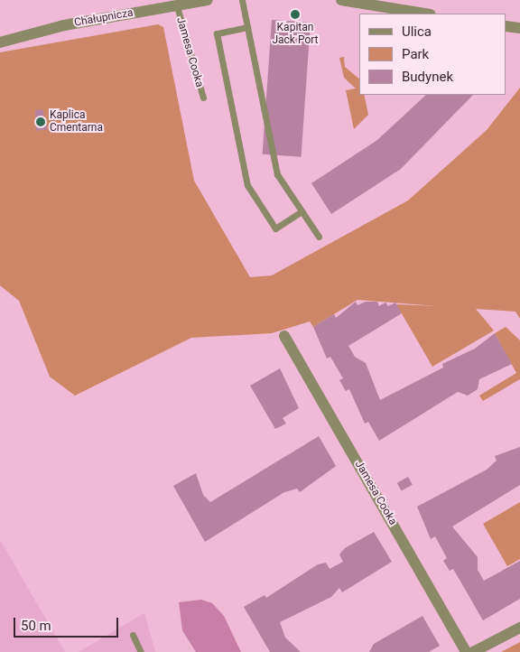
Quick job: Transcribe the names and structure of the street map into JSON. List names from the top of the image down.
{
  "streets": {
    "street": ["Chałupnicza", "Jamesa Cooka"]
  },
  "crossings": [
    ["Chałupnicza", "Jamesa Cooka"]
  ],
  "places": ["Kapitan Jack Port", "Kaplica Cmentarna"],
  "legend": ["Ulica", "Park", "Budynek"],
  "scale_bar": "50 m"
}
